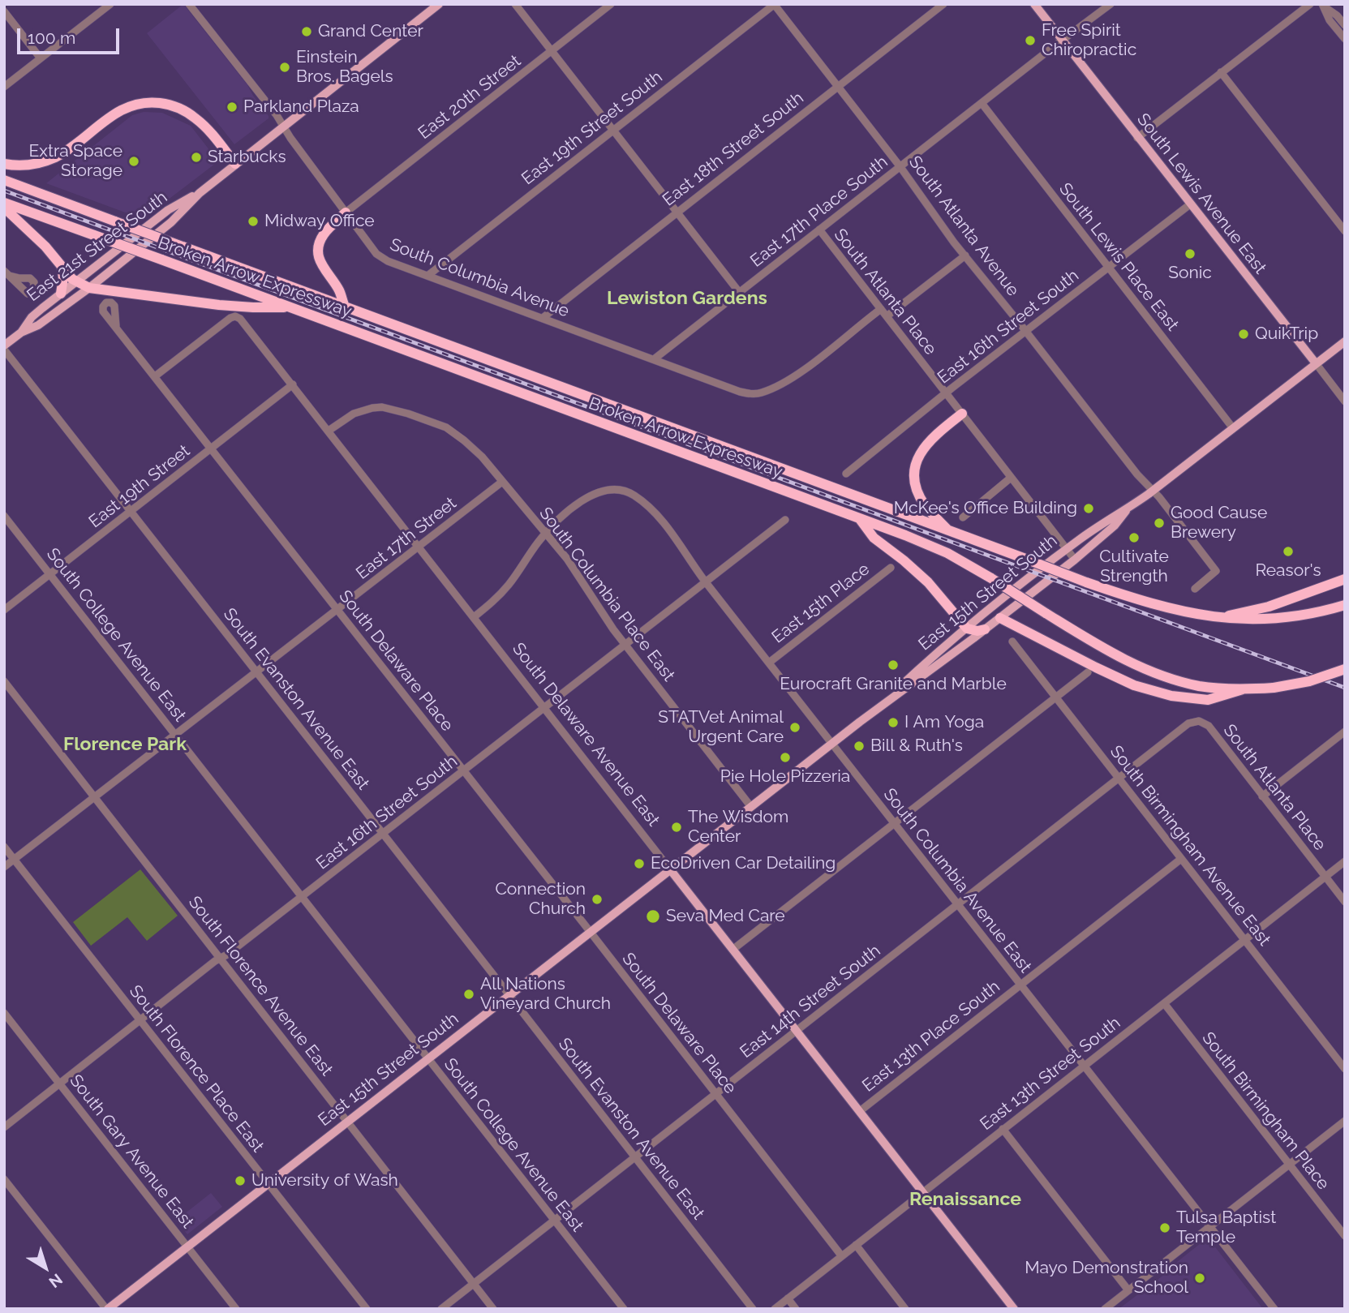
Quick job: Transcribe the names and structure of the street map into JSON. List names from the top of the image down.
{
  "streets": {
    "highway": ["Broken Arrow Expressway"],
    "main road": [
      "South Lewis Avenue East",
      "East 21st Street South",
      "East 15th Street South",
      "South Delaware Avenue East"
    ],
    "street": [
      "East 20th Street",
      "East 19th Street South",
      "East 18th Street South",
      "East 17th Place South",
      "South Atlanta Avenue",
      "South Lewis Place East",
      "South Columbia Avenue",
      "South Atlanta Place",
      "East 16th Street South",
      "East 19th Street",
      "East 17th Street",
      "South Columbia Place East",
      "East 15th Place",
      "South College Avenue East",
      "South Delaware Place",
      "South Evanston Avenue East",
      "South Birmingham Avenue East",
      "South Columbia Avenue East",
      "South Florence Avenue East",
      "East 14th Street South",
      "East 13th Place South",
      "South Florence Place East",
      "East 13th Street South",
      "South Birmingham Place",
      "South Gary Avenue East"
    ]
  },
  "crossings": [
    ["East 20th Street", "South Columbia Avenue"],
    ["East 19th Street South", "South Atlanta Avenue"],
    ["East 19th Street South", "South Columbia Avenue"],
    ["East 18th Street South", "South Atlanta Avenue"],
    ["East 18th Street South", "South Columbia Avenue"],
    ["South Lewis Avenue East", "East 17th Place South"],
    ["South Lewis Avenue East", "East 16th Street South"],
    ["South Lewis Avenue East", "East 15th Street South"],
    ["East 17th Place South", "South Atlanta Avenue"],
    ["East 17th Place South", "South Lewis Place East"],
    ["East 17th Place South", "South Columbia Avenue"],
    ["East 17th Place South", "South Atlanta Place"],
    ["South Atlanta Avenue", "East 16th Street South"],
    ["South Atlanta Avenue", "East 15th Street South"],
    ["East 21st Street South", "South Columbia Avenue"],
    ["East 21st Street South", "South Evanston Avenue East"],
    ["South Lewis Place East", "East 16th Street South"],
    ["South Lewis Place East", "East 15th Street South"],
    ["South Columbia Avenue", "South Atlanta Place"],
    ["South Atlanta Place", "East 16th Street South"],
    ["South Atlanta Place", "East 15th Street South"],
    ["South Atlanta Place", "East 14th Street South"],
    ["South Atlanta Place", "East 13th Street South"],
    ["East 16th Street South", "South Columbia Place East"],
    ["East 16th Street South", "South College Avenue East"],
    ["East 16th Street South", "South Delaware Place"],
    ["East 16th Street South", "South Evanston Avenue East"],
    ["East 16th Street South", "South Delaware Avenue East"],
    ["East 16th Street South", "South Columbia Avenue East"],
    ["East 16th Street South", "South Florence Avenue East"],
    ["East 16th Street South", "South Florence Place East"],
    ["East 16th Street South", "South Gary Avenue East"],
    ["East 19th Street", "South College Avenue East"],
    ["East 19th Street", "South Delaware Place"],
    ["East 19th Street", "South Evanston Avenue East"],
    ["East 19th Street", "South Delaware Avenue East"],
    ["East 17th Street", "South Columbia Place East"],
    ["East 17th Street", "South College Avenue East"],
    ["East 17th Street", "South Delaware Place"],
    ["East 17th Street", "South Evanston Avenue East"],
    ["East 17th Street", "South Delaware Avenue East"],
    ["East 17th Street", "South Florence Avenue East"],
    ["East 17th Street", "South Florence Place East"],
    ["East 15th Street South", "South Columbia Place East"],
    ["East 15th Street South", "South College Avenue East"],
    ["East 15th Street South", "South Delaware Place"],
    ["East 15th Street South", "South Evanston Avenue East"],
    ["East 15th Street South", "South Delaware Avenue East"],
    ["East 15th Street South", "South Columbia Avenue East"],
    ["East 15th Street South", "South Florence Avenue East"],
    ["East 15th Street South", "South Florence Place East"],
    ["East 15th Street South", "South Gary Avenue East"],
    ["South Columbia Place East", "South Delaware Avenue East"],
    ["South Columbia Place East", "South Columbia Avenue East"],
    ["East 15th Place", "South Columbia Avenue East"],
    ["South College Avenue East", "East 14th Street South"],
    ["South Delaware Place", "South Delaware Avenue East"],
    ["South Delaware Place", "East 14th Street South"],
    ["South Delaware Place", "East 13th Street South"],
    ["South Evanston Avenue East", "East 14th Street South"],
    ["South Delaware Avenue East", "East 14th Street South"],
    ["South Delaware Avenue East", "East 13th Place South"],
    ["South Delaware Avenue East", "East 13th Street South"],
    ["South Birmingham Avenue East", "East 14th Street South"],
    ["South Birmingham Avenue East", "East 13th Place South"],
    ["South Birmingham Avenue East", "East 13th Street South"],
    ["South Columbia Avenue East", "East 14th Street South"],
    ["South Columbia Avenue East", "East 13th Place South"],
    ["South Columbia Avenue East", "East 13th Street South"],
    ["South Florence Avenue East", "East 14th Street South"],
    ["East 13th Street South", "South Birmingham Place"]
  ],
  "districts": ["Lewiston Gardens", "Florence Park", "Renaissance"],
  "places": [
    "Grand Center",
    "Free Spirit Chiropractic",
    "Einstein Bros. Bagels",
    "Parkland Plaza",
    "Starbucks",
    "Extra Space Storage",
    "Midway Office",
    "Sonic",
    "QuikTrip",
    "McKee's Office Building",
    "Good Cause Brewery",
    "Cultivate Strength",
    "Reasor's",
    "Eurocraft Granite and Marble",
    "I Am Yoga",
    "STATVet Animal Urgent Care",
    "Bill & Ruth's",
    "Pie Hole Pizzeria",
    "The Wisdom Center",
    "EcoDriven Car Detailing",
    "Connection Church",
    "Seva Med Care",
    "All Nations Vineyard Church",
    "University of Wash",
    "Tulsa Baptist Temple",
    "Mayo Demonstration School"
  ],
  "scale_bar": "100 m",
  "north": "bottom right"
}
